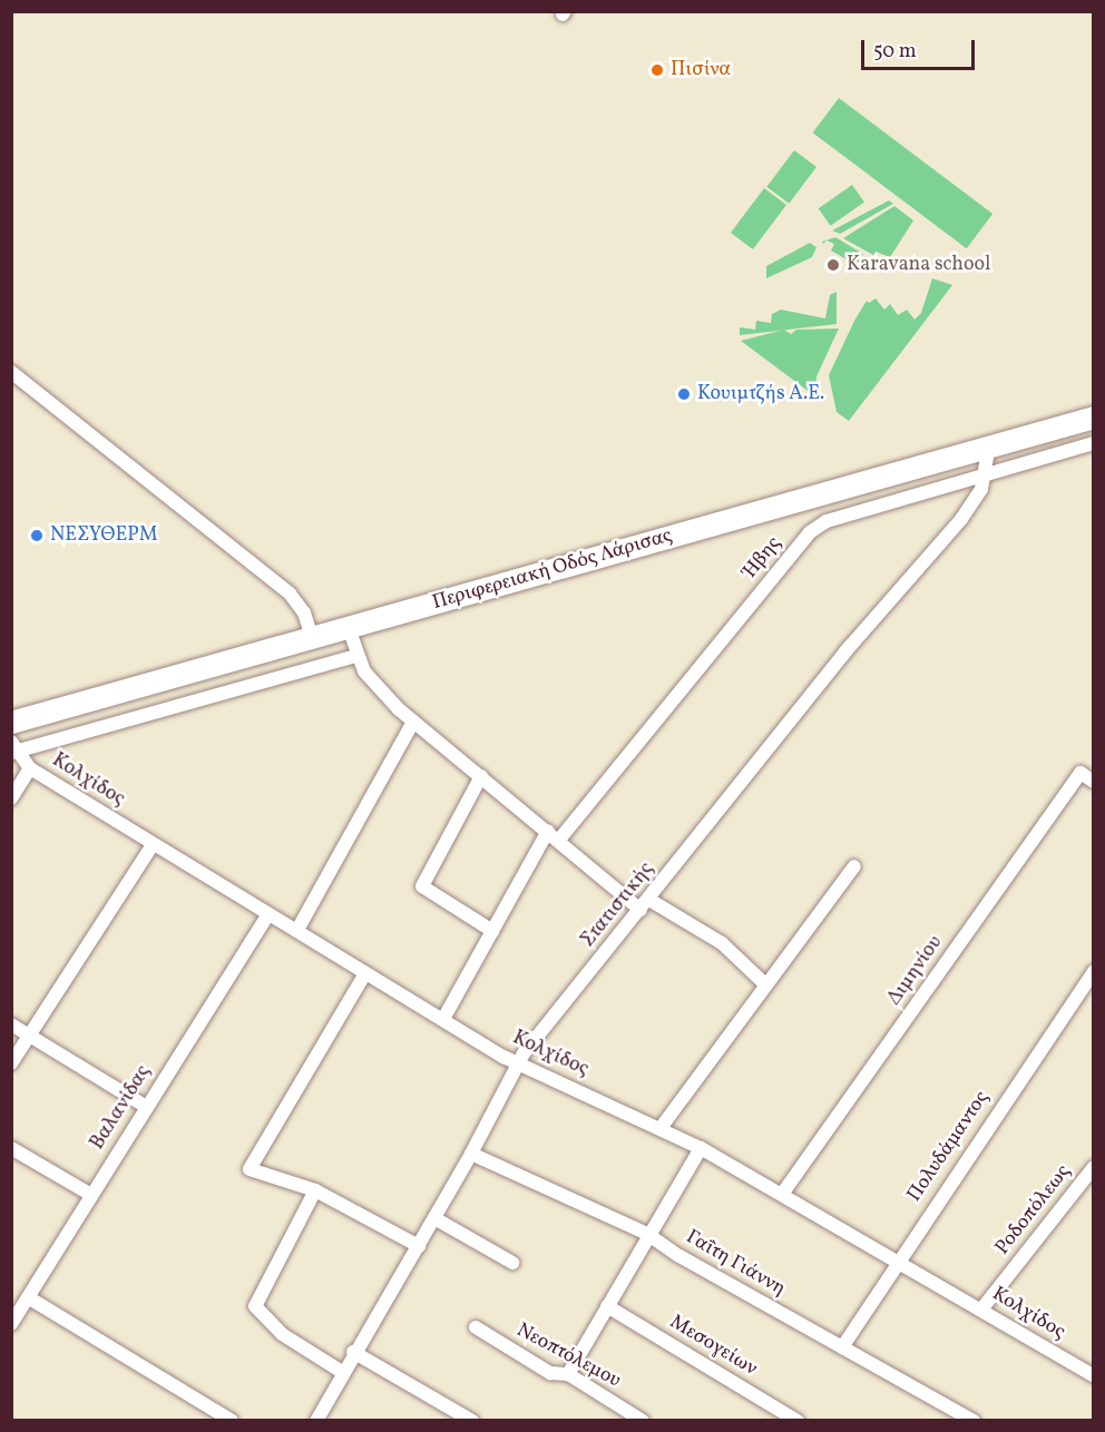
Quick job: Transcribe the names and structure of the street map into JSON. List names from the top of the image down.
{
  "streets": {
    "highway": ["Περιφερειακή Οδός Λάρισας"],
    "street": [
      "Ήβης",
      "Κολχίδος",
      "Στατιστικής",
      "Διμηνίου",
      "Βαλανίδας",
      "Πολυδάμαντος",
      "Ροδοπόλεως",
      "Γαΐτη Γιάννη",
      "Μεσογείων",
      "Νεοπτόλεμου"
    ]
  },
  "crossings": [
    ["Ήβης", "Κολχίδος"],
    ["Ήβης", "Στατιστικής"],
    ["Περιφερειακή Οδός Λάρισας", "Στατιστικής"],
    ["Κολχίδος", "Στατιστικής"],
    ["Κολχίδος", "Διμηνίου"],
    ["Κολχίδος", "Βαλανίδας"],
    ["Κολχίδος", "Πολυδάμαντος"],
    ["Κολχίδος", "Ροδοπόλεως"],
    ["Στατιστικής", "Γαΐτη Γιάννη"],
    ["Πολυδάμαντος", "Γαΐτη Γιάννη"]
  ],
  "places": [
    "Πισίνα",
    "Karavana school",
    "Κουιμτζήs Α.Ε.",
    "ΝΕΣΥΘΕΡΜ"
  ],
  "scale_bar": "50 m"
}
